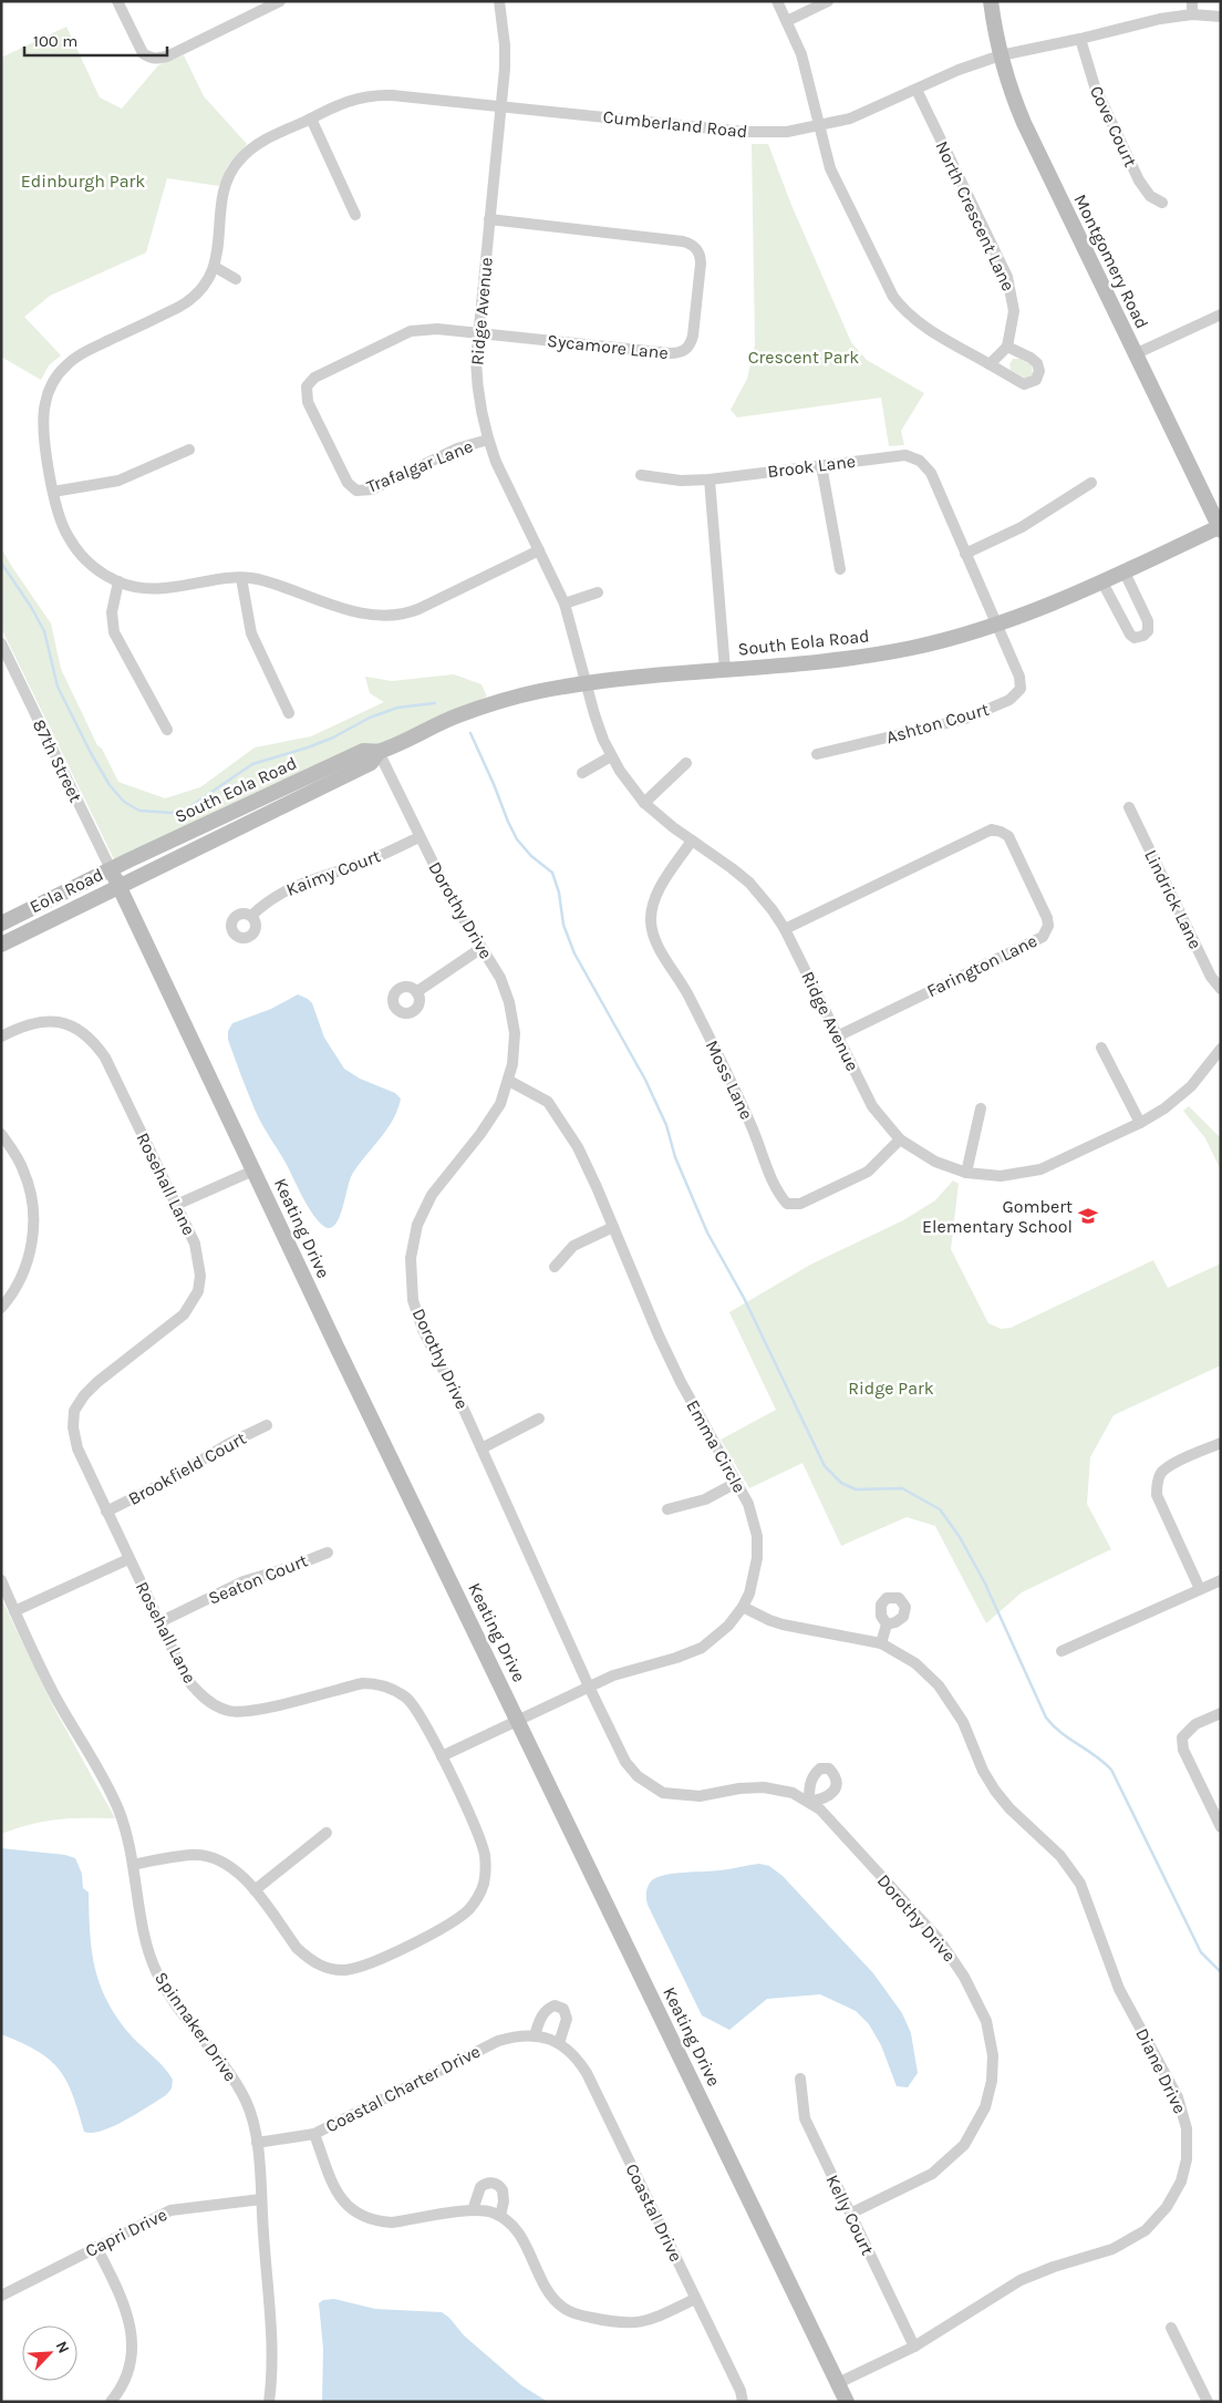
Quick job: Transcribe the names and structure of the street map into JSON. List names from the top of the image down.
{
  "streets": {
    "street": [
      "Cumberland Road",
      "Cove Court",
      "North Crescent Lane",
      "Montgomery Road",
      "Ridge Avenue",
      "Sycamore Lane",
      "Trafalgar Lane",
      "Brook Lane",
      "South Eola Road",
      "Ashton Court",
      "87th Street",
      "Kaimy Court",
      "Eola Road",
      "Lindrick Lane",
      "Dorothy Drive",
      "Farington Lane",
      "Moss Lane",
      "Rosehall Lane",
      "Keating Drive",
      "Emma Circle",
      "Brookfield Court",
      "Seaton Court",
      "Spinnaker Drive",
      "Diane Drive",
      "Coastal Charter Drive",
      "Coastal Drive",
      "Kelly Court",
      "Capri Drive"
    ]
  },
  "crossings": [
    ["Cumberland Road", "Cove Court"],
    ["Cumberland Road", "North Crescent Lane"],
    ["Cumberland Road", "Montgomery Road"],
    ["Cumberland Road", "Ridge Avenue"],
    ["Montgomery Road", "South Eola Road"],
    ["Ridge Avenue", "Sycamore Lane"],
    ["Ridge Avenue", "Trafalgar Lane"],
    ["Ridge Avenue", "South Eola Road"],
    ["Ridge Avenue", "Farington Lane"],
    ["Ridge Avenue", "Moss Lane"],
    ["Sycamore Lane", "Trafalgar Lane"],
    ["Brook Lane", "South Eola Road"],
    ["Brook Lane", "Ashton Court"],
    ["South Eola Road", "Ashton Court"],
    ["South Eola Road", "87th Street"],
    ["South Eola Road", "Eola Road"],
    ["South Eola Road", "Dorothy Drive"],
    ["South Eola Road", "Keating Drive"],
    ["87th Street", "Eola Road"],
    ["87th Street", "Keating Drive"],
    ["Kaimy Court", "Dorothy Drive"],
    ["Eola Road", "Keating Drive"],
    ["Dorothy Drive", "Emma Circle"],
    ["Dorothy Drive", "Kelly Court"],
    ["Rosehall Lane", "Emma Circle"],
    ["Rosehall Lane", "Brookfield Court"],
    ["Rosehall Lane", "Seaton Court"],
    ["Rosehall Lane", "Spinnaker Drive"],
    ["Keating Drive", "Emma Circle"],
    ["Keating Drive", "Diane Drive"],
    ["Emma Circle", "Diane Drive"],
    ["Spinnaker Drive", "Coastal Charter Drive"],
    ["Spinnaker Drive", "Capri Drive"],
    ["Diane Drive", "Kelly Court"],
    ["Coastal Charter Drive", "Coastal Drive"]
  ],
  "parks": ["Edinburgh Park", "Crescent Park", "Ridge Park"],
  "places": {
    "school or university": ["Gombert Elementary School"]
  },
  "scale_bar": "100 m",
  "north": "top right"
}
